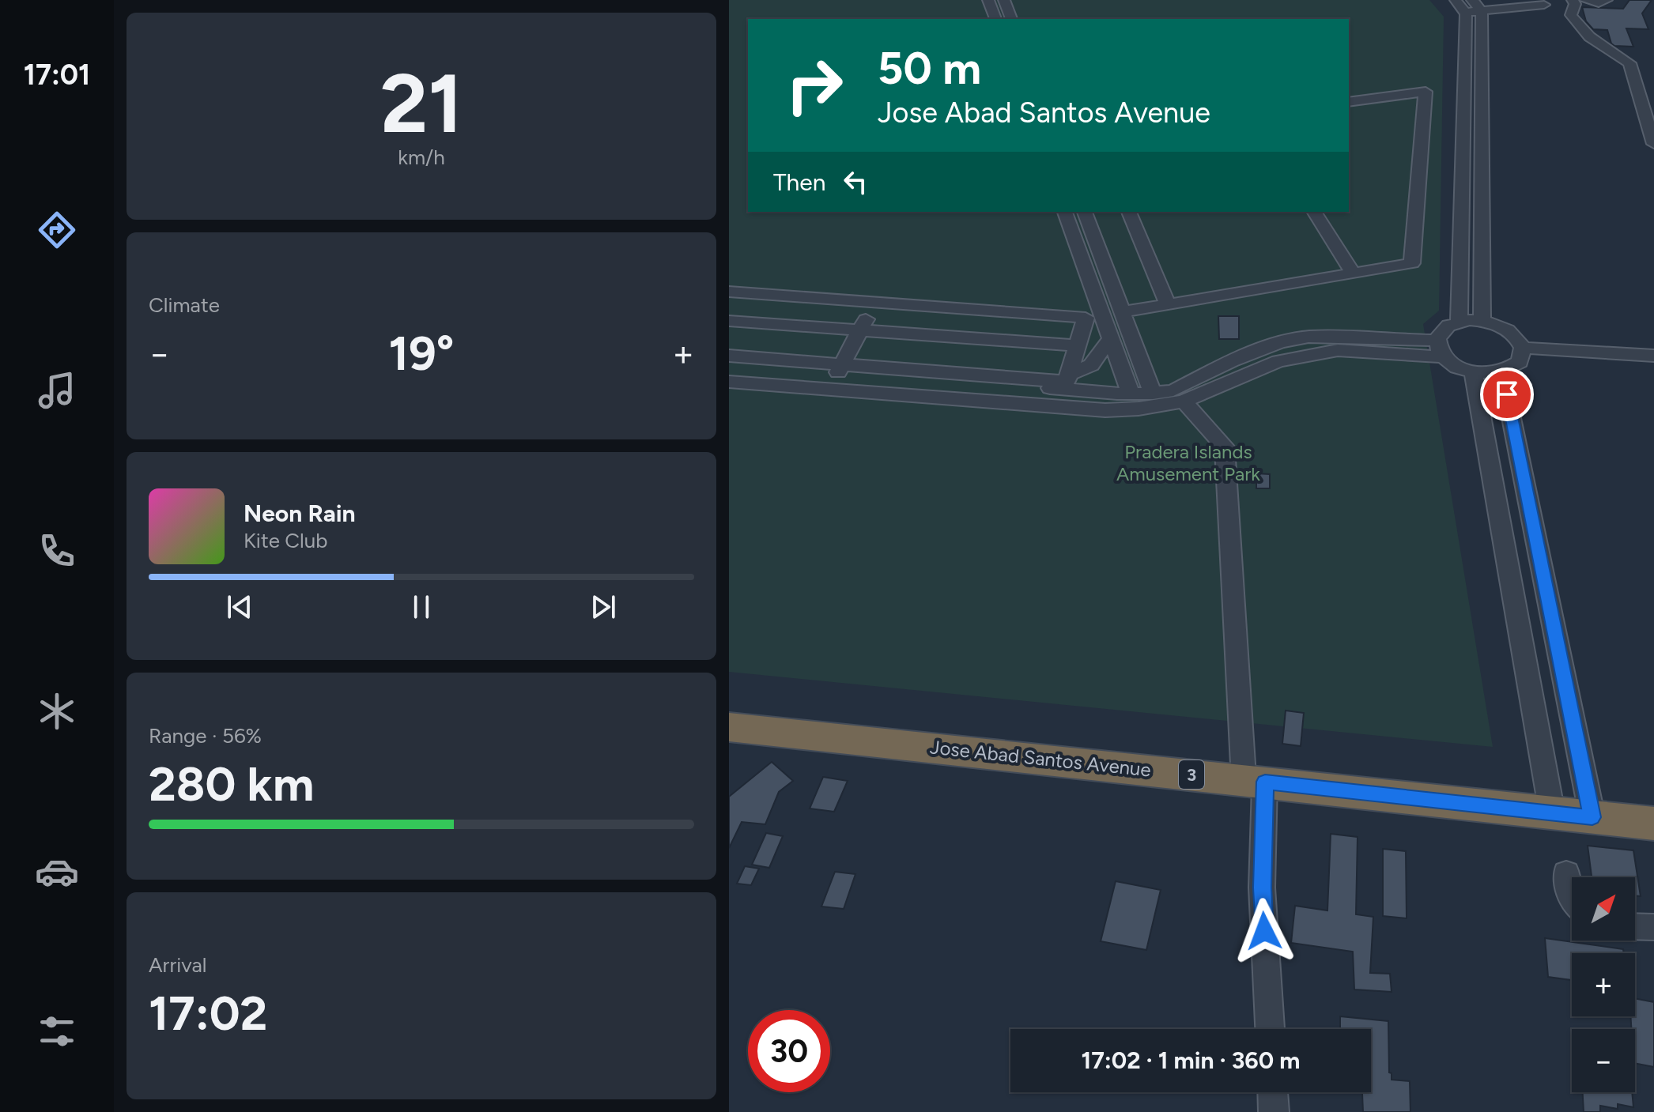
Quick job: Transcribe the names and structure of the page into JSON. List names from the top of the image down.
{
  "streets": {
    "highway": ["Jose Abad Santos Avenue", "3"]
  },
  "parks": ["Pradera Islands Amusement Park"],
  "north": "top right",
  "page": {
    "tabs": "17:01",
    "tile": [
      ["21", "km/h"],
      "Climate",
      ["Range · 56%", "280 km"],
      ["Arrival", "17:02"]
    ],
    "turn": ["50 m", "Jose Abad Santos Avenue"],
    "then": "Then",
    "heat": ["−", "19°", "+"],
    "song": ["Neon Rain", "Kite Club"],
    "map_buttons": ["+", "−"],
    "limit": "30",
    "trip": "17:02 · 1 min · 360 m"
  }
}
